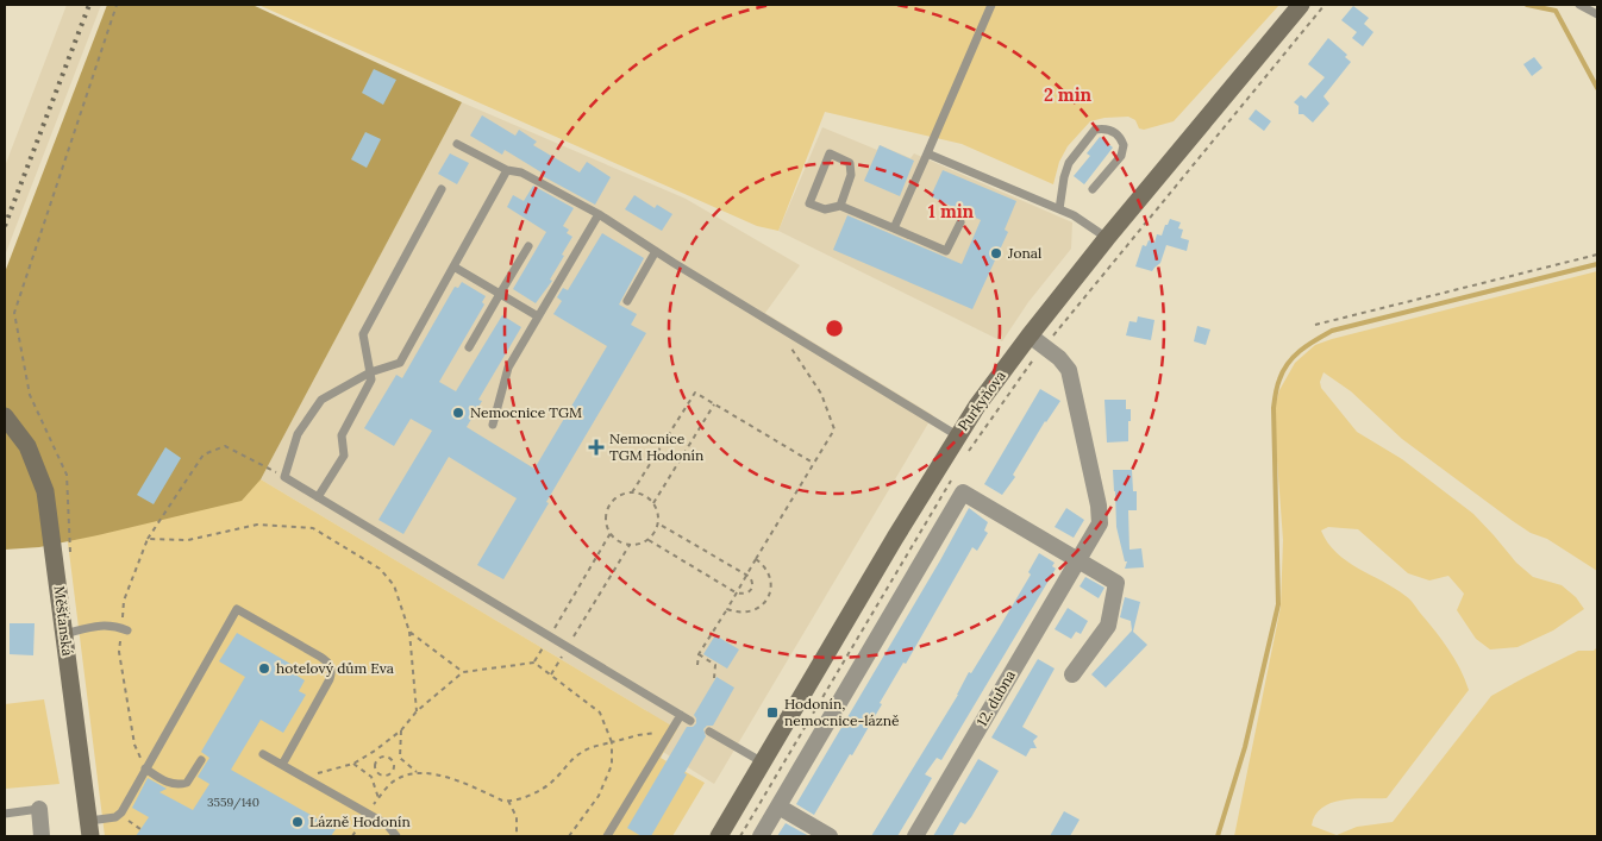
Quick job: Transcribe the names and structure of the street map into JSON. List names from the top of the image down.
{
  "streets": {
    "street": ["Purkyňova", "Měšťanská", "12. dubna"]
  },
  "crossings": [
    ["Purkyňova", "12. dubna"]
  ],
  "places": {
    "other": [
      "Jonal",
      "Nemocnice TGM",
      "hotelový dům Eva",
      "Lázně Hodonín"
    ],
    "health": ["Nemocnice TGM Hodonín"],
    "transit": ["Hodonín, nemocnice-lázně"]
  },
  "house_numbers": ["3559/140"],
  "rings": ["2 min", "1 min"]
}
